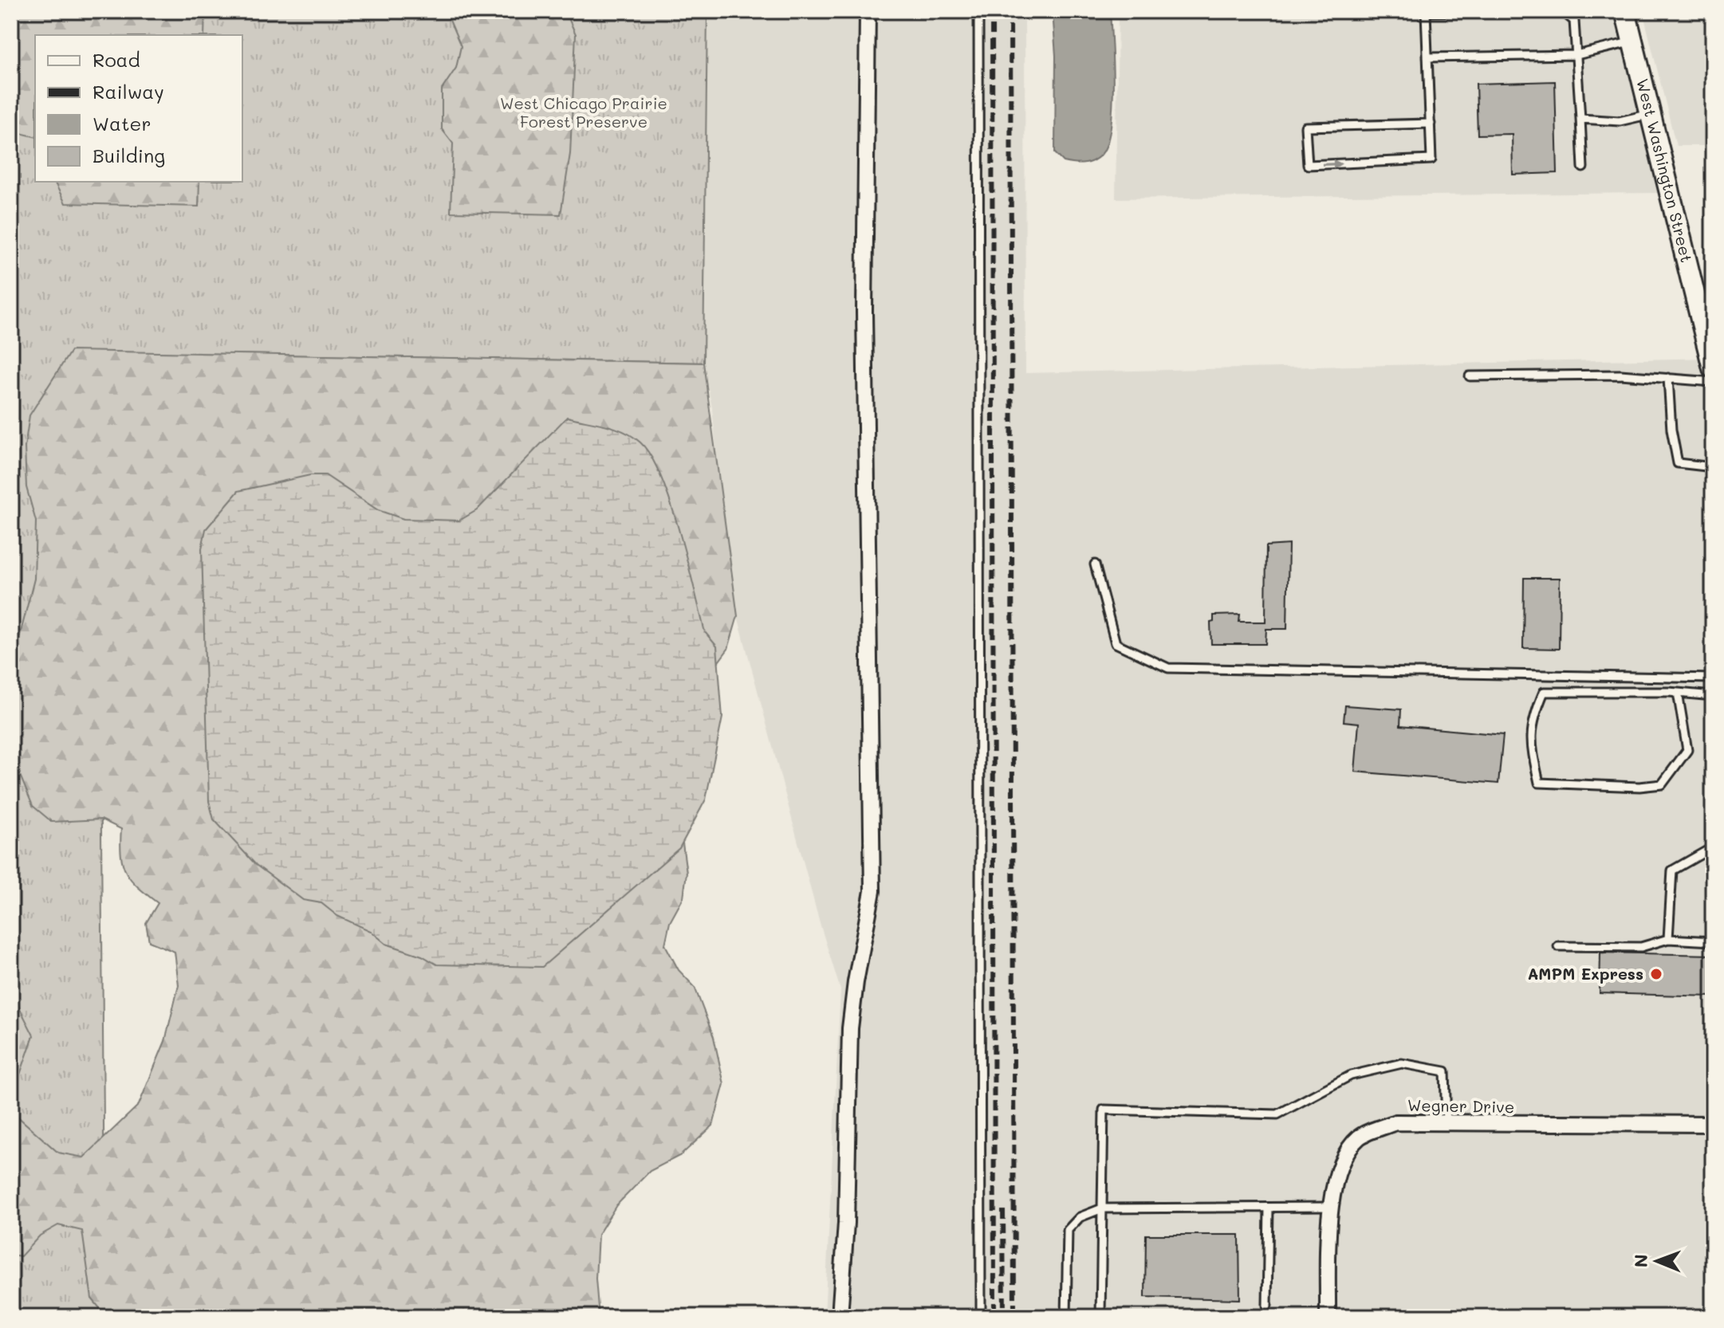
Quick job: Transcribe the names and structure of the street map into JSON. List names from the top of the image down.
{
  "streets": {
    "main road": ["West Washington Street"],
    "street": ["Wegner Drive"]
  },
  "parks": ["West Chicago Prairie Forest Preserve"],
  "places": ["AMPM Express"],
  "legend": [
    "Road",
    "Railway",
    "Water",
    "Building"
  ],
  "north": "left"
}
